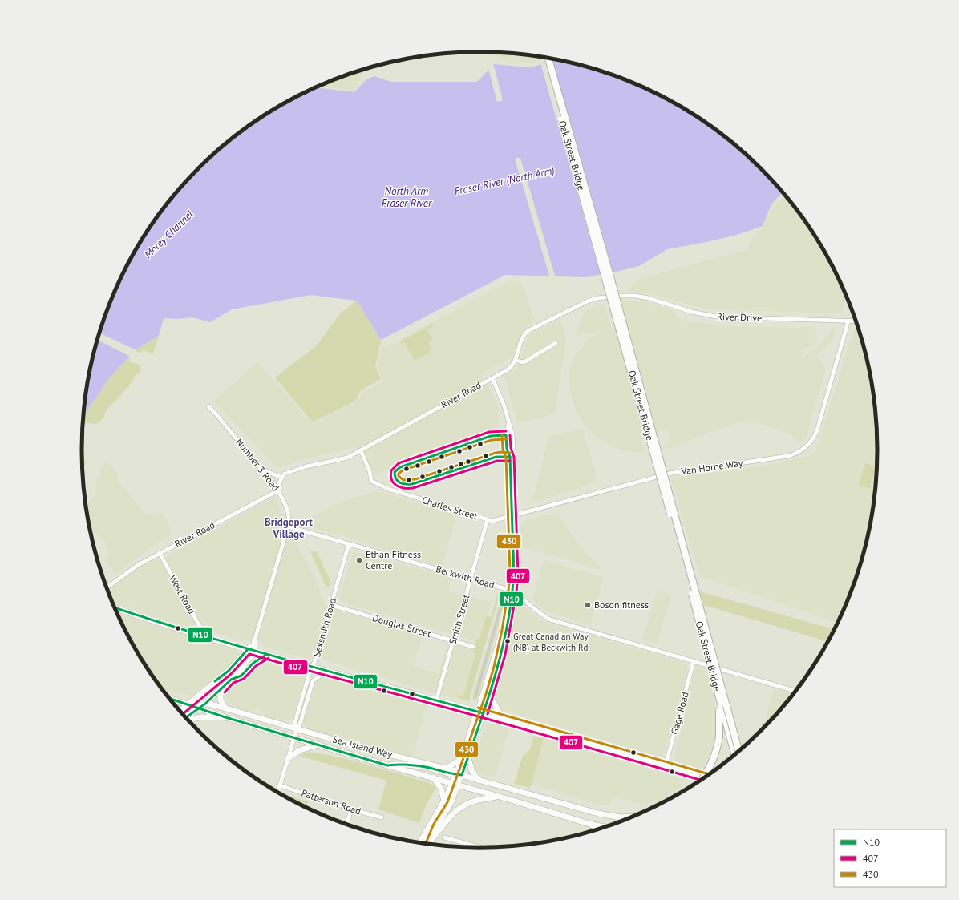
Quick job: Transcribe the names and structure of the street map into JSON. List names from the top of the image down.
{
  "streets": {
    "highway": ["Oak Street Bridge"],
    "main road": ["Number 3 Road", "Sea Island Way"],
    "street": [
      "River Drive",
      "River Road",
      "Van Horne Way",
      "Charles Street",
      "Beckwith Road",
      "West Road",
      "Smith Street",
      "Douglas Street",
      "Sexsmith Road",
      "Gage Road",
      "Patterson Road"
    ]
  },
  "crossings": [
    ["River Drive", "River Road"],
    ["River Drive", "Van Horne Way"],
    ["River Road", "Number 3 Road"],
    ["River Road", "Charles Street"],
    ["River Road", "West Road"],
    ["Number 3 Road", "Beckwith Road"],
    ["Number 3 Road", "Sea Island Way"],
    ["Van Horne Way", "Charles Street"],
    ["Van Horne Way", "Smith Street"],
    ["Charles Street", "Smith Street"],
    ["Beckwith Road", "Smith Street"],
    ["Beckwith Road", "Sexsmith Road"],
    ["Beckwith Road", "Gage Road"],
    ["Smith Street", "Douglas Street"],
    ["Douglas Street", "Sexsmith Road"],
    ["Sexsmith Road", "Sea Island Way"],
    ["Sexsmith Road", "Patterson Road"]
  ],
  "districts": ["Bridgeport Village"],
  "water": ["Fraser River (North Arm)", "North Arm Fraser River", "Morey Channel"],
  "places": ["Ethan Fitness Centre", "Boson fitness", "Great Canadian Way (NB) at Beckwith Rd"],
  "lines": ["transit line 407", "transit line N10", "transit line 430"],
  "legend": ["N10", "407", "430"]
}
